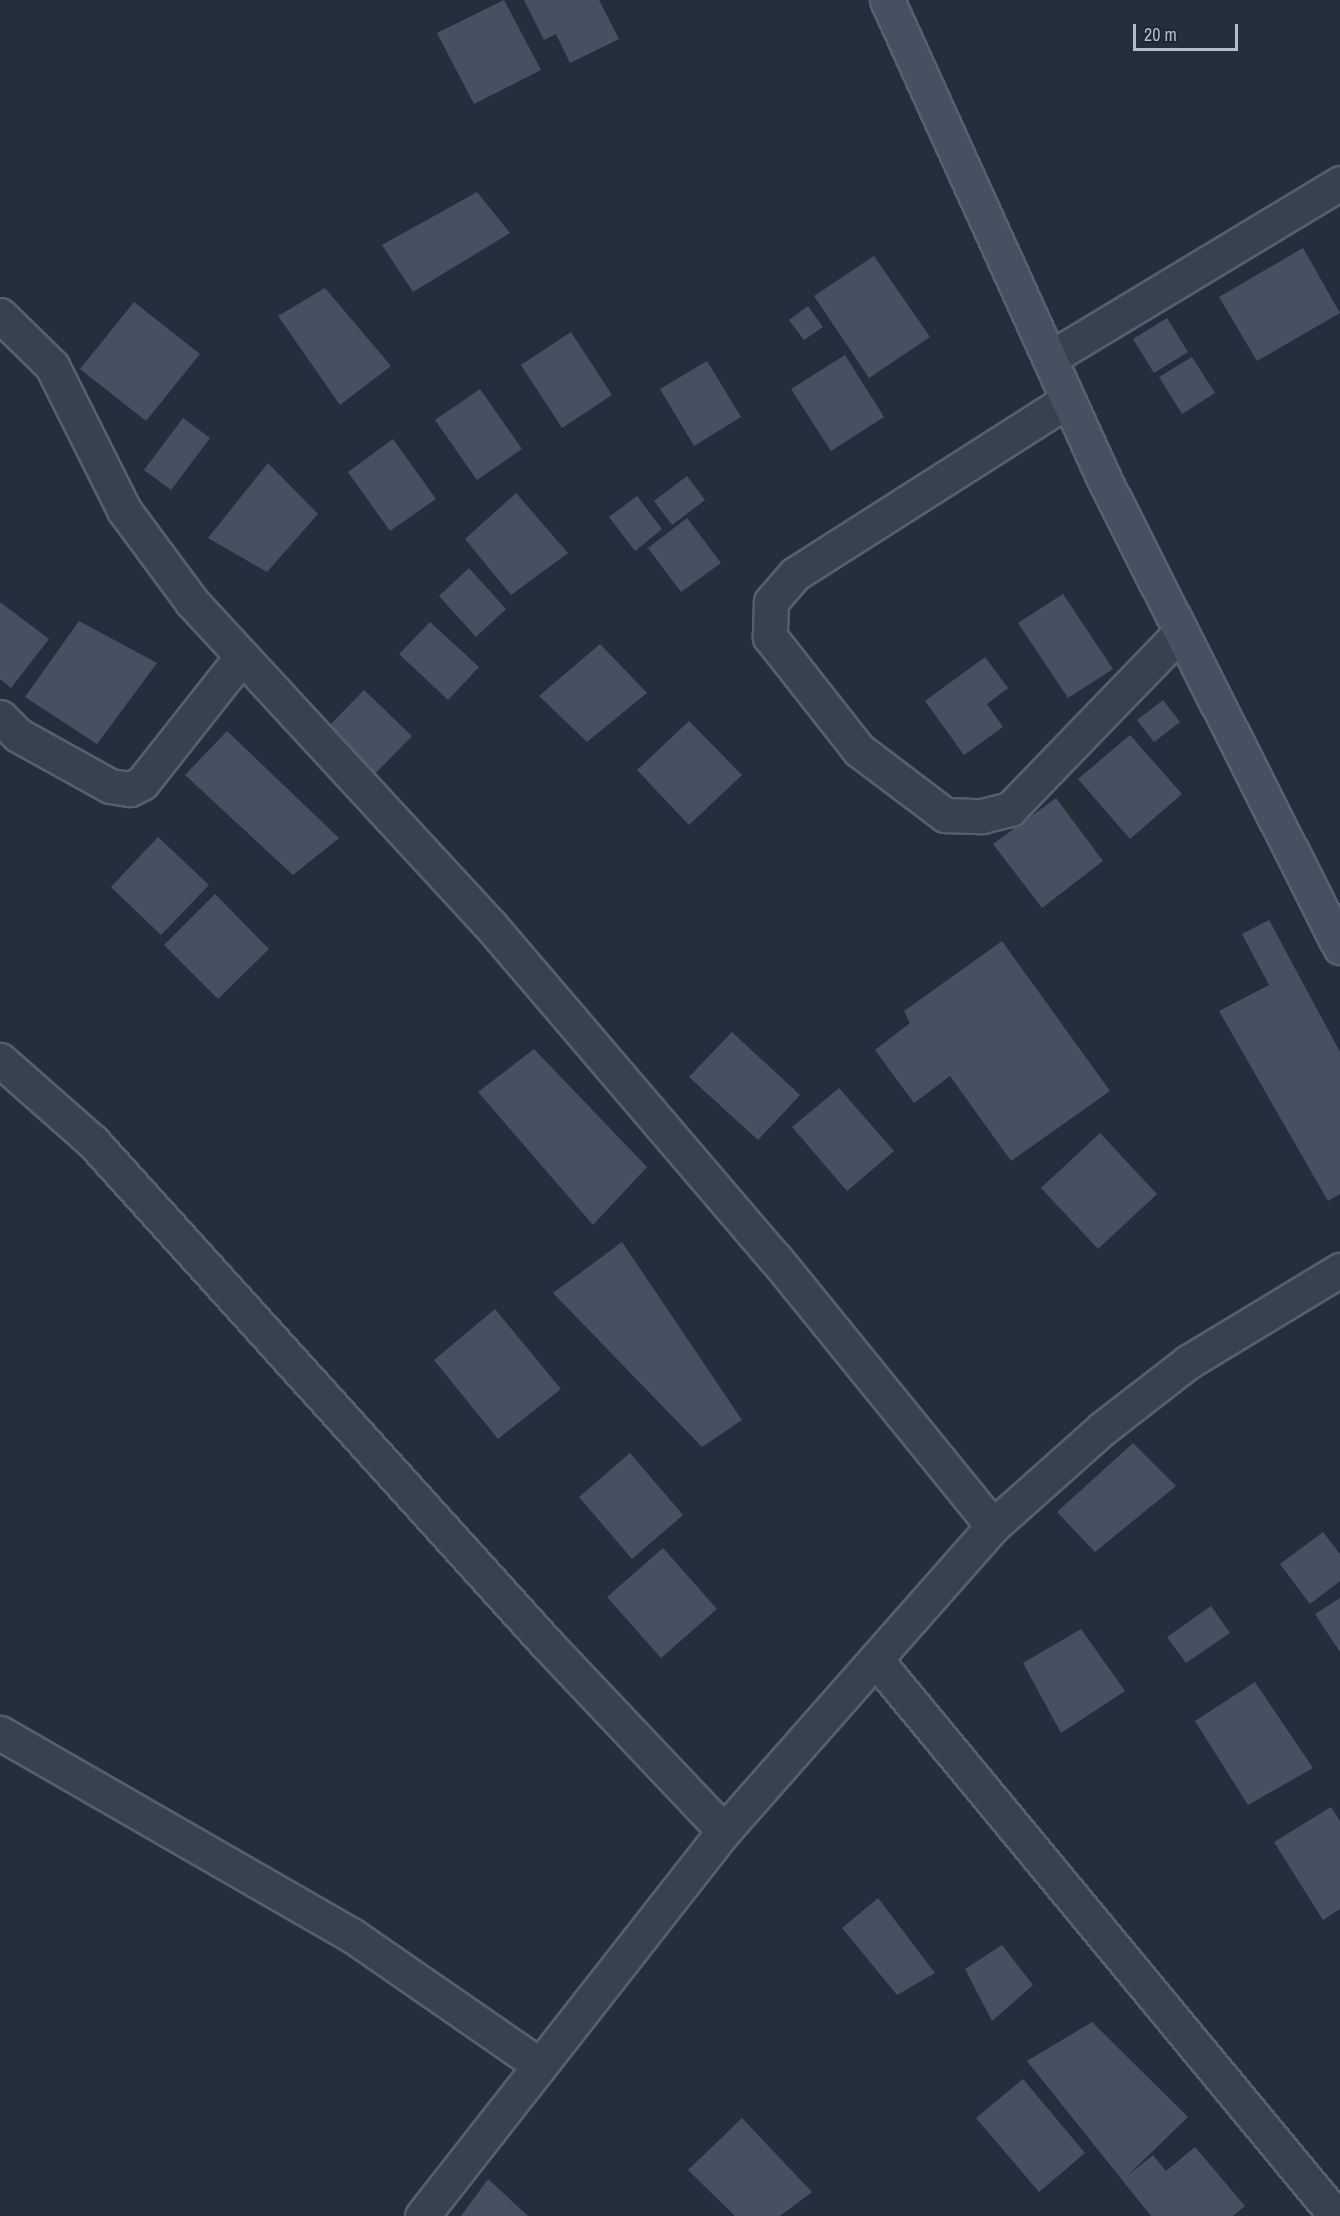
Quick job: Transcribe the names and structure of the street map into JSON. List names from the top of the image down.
{
  "scale_bar": "20 m"
}
